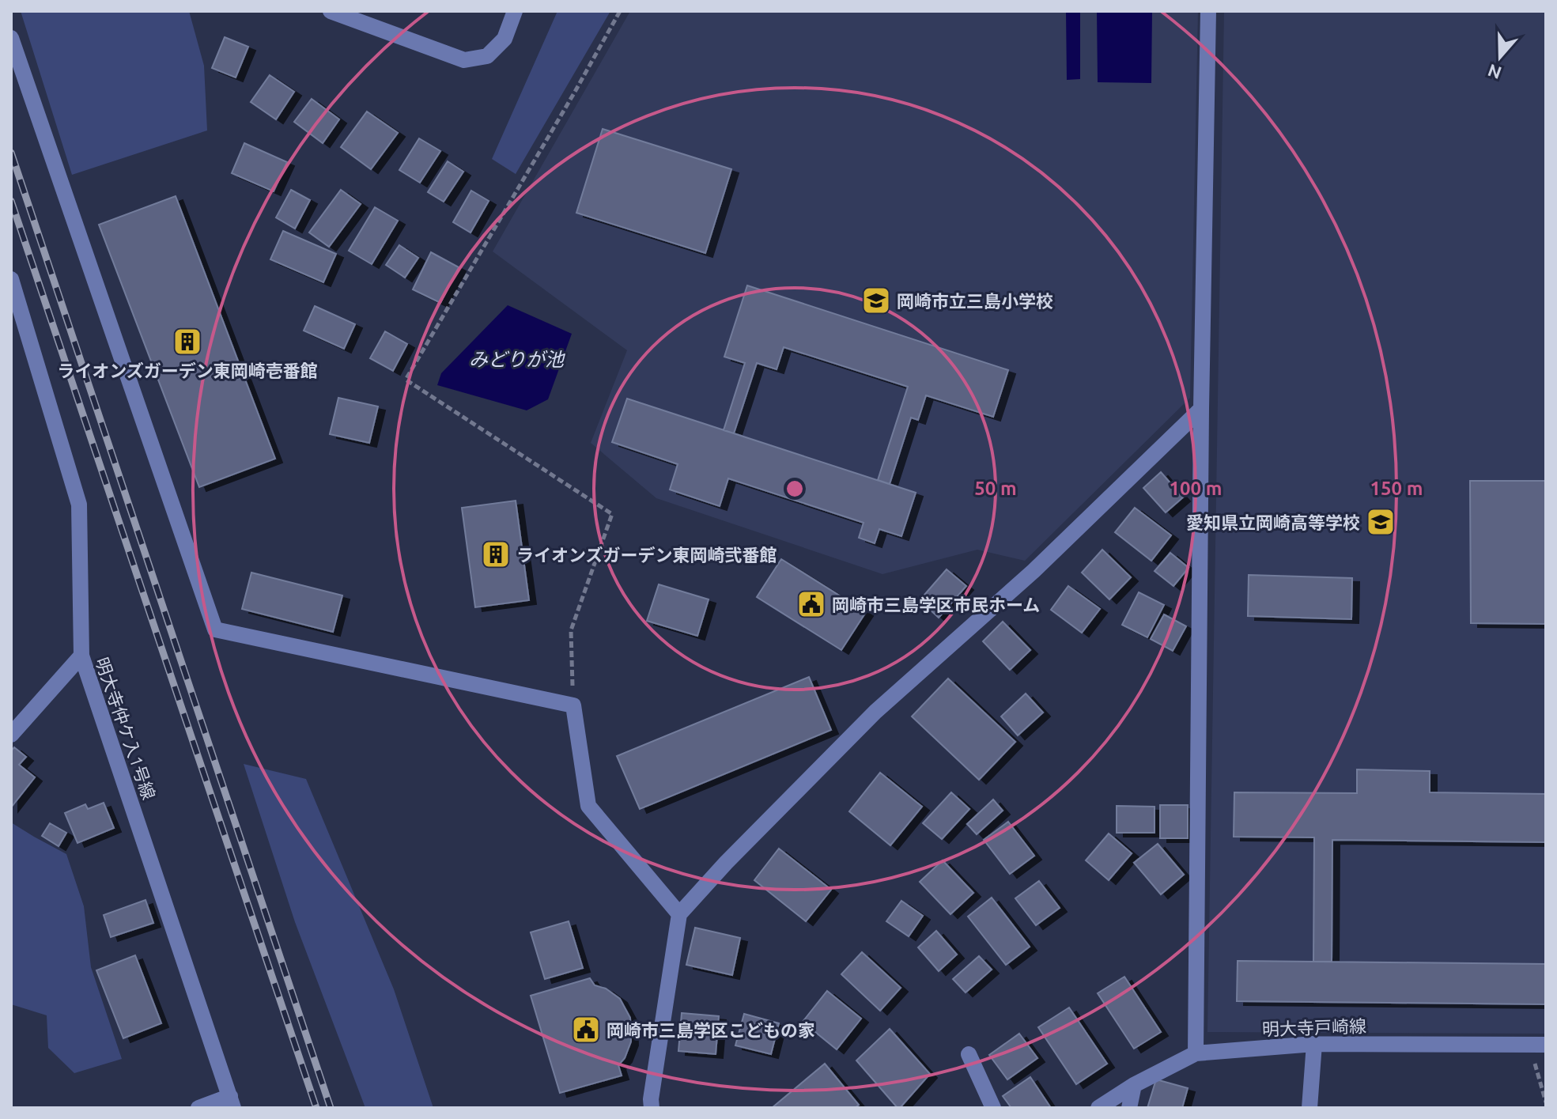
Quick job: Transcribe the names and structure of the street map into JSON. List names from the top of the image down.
{
  "streets": {
    "street": ["明大寺仲ケ入1号線", "明大寺戸崎線"]
  },
  "water": ["みどりが池"],
  "places": {
    "school or university": ["岡崎市立三島小学校", "愛知県立岡崎高等学校"],
    "building": ["ライオンズガーデン東岡崎壱番館", "ライオンズガーデン東岡崎弐番館"],
    "public building": ["岡崎市三島学区市民ホーム", "岡崎市三島学区こどもの家"]
  },
  "north": "bottom",
  "rings": ["50 m", "100 m", "150 m"]
}
